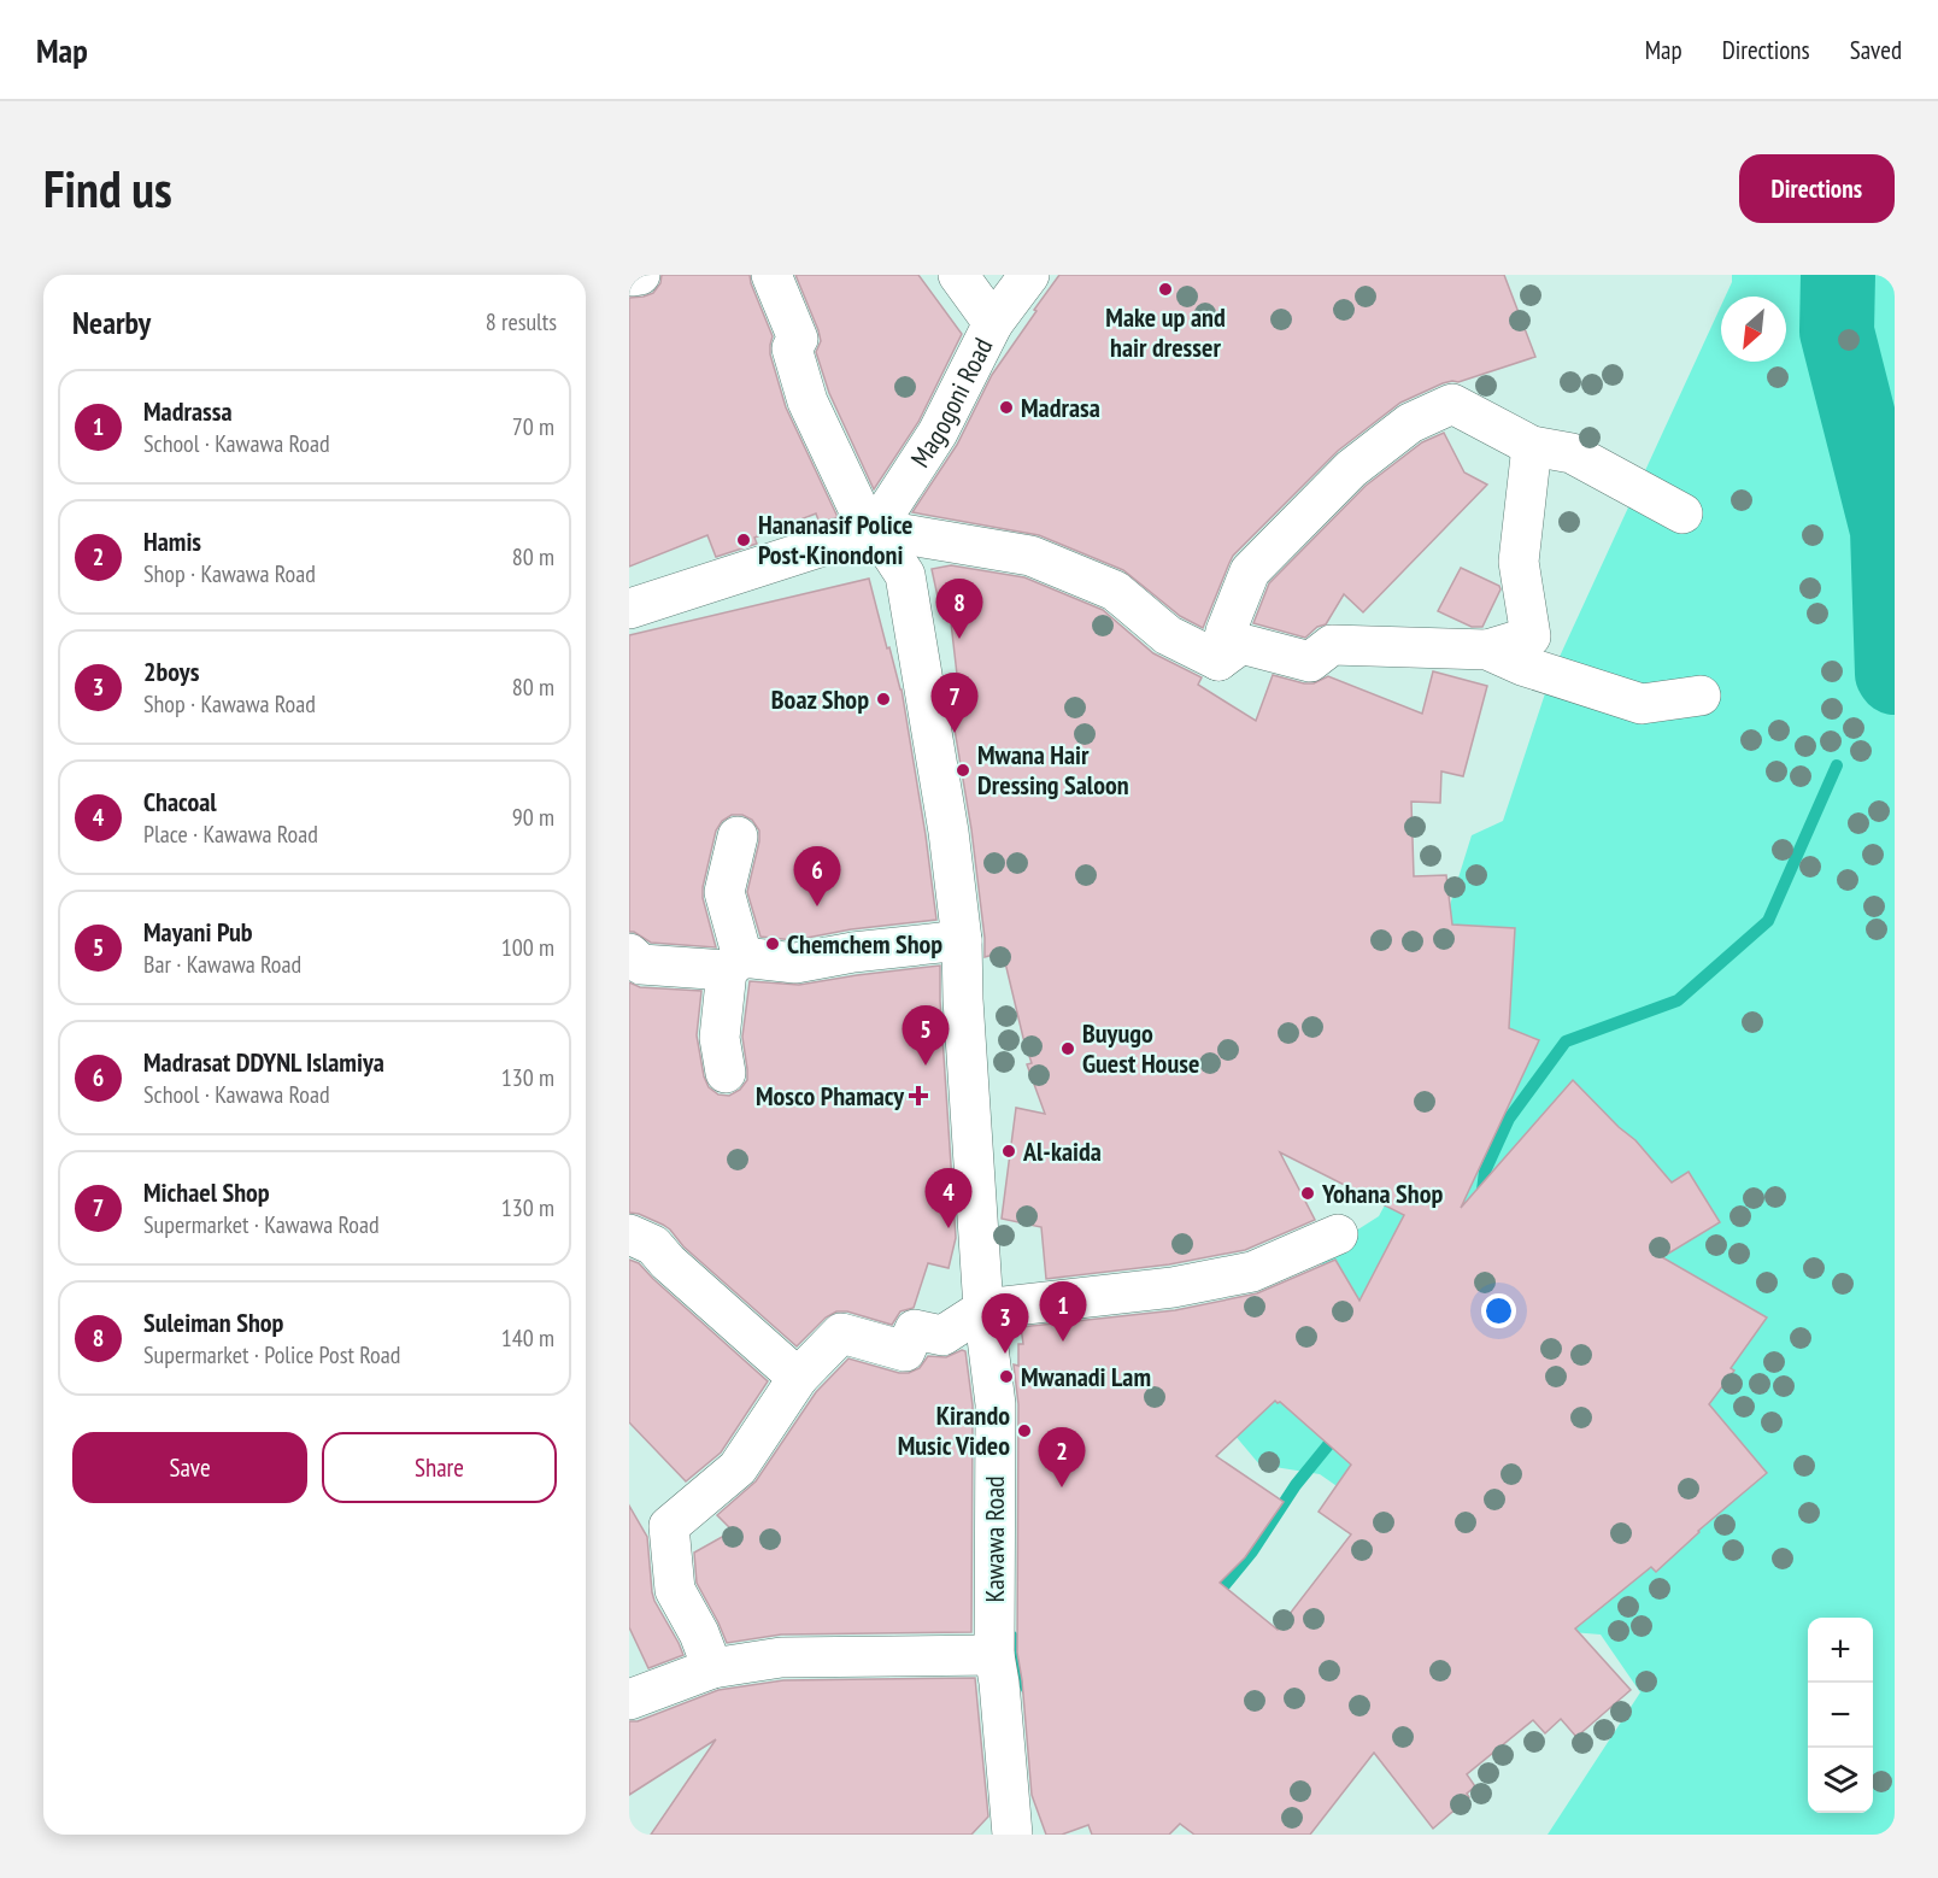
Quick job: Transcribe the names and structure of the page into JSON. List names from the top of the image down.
{
  "streets": {
    "street": ["Magogoni Road", "Kawawa Road"]
  },
  "crossings": [
    ["Magogoni Road", "Kawawa Road"]
  ],
  "places": {
    "other": [
      "Make up and hair dresser",
      "Madrasa",
      "Hananasif Police Post-Kinondoni",
      "Boaz Shop",
      "Mwana Hair Dressing Saloon",
      "Chemchem Shop",
      "Buyugo Guest House",
      "Al-kaida",
      "Yohana Shop",
      "Mwanadi Lam",
      "Kirando Music Video"
    ],
    "health": ["Mosco Phamacy"]
  },
  "north": "bottom left",
  "page": {
    "header": "Map",
    "nav": ["Map", "Directions", "Saved"],
    "buttons": [
      "Directions",
      ["Save", "Share"]
    ],
    "title": "Find us",
    "heading": ["Nearby", "8 results"],
    "list": [
      {
        "mark": "1",
        "name": "Madrassa",
        "note": "School · Kawawa Road",
        "value": "70 m"
      },
      {
        "mark": "2",
        "name": "Hamis",
        "note": "Shop · Kawawa Road",
        "value": "80 m"
      },
      {
        "mark": "3",
        "name": "2boys",
        "note": "Shop · Kawawa Road",
        "value": "80 m"
      },
      {
        "mark": "4",
        "name": "Chacoal",
        "note": "Place · Kawawa Road",
        "value": "90 m"
      },
      {
        "mark": "5",
        "name": "Mayani Pub",
        "note": "Bar · Kawawa Road",
        "value": "100 m"
      },
      {
        "mark": "6",
        "name": "Madrasat DDYNL Islamiya",
        "note": "School · Kawawa Road",
        "value": "130 m"
      },
      {
        "mark": "7",
        "name": "Michael Shop",
        "note": "Supermarket · Kawawa Road",
        "value": "130 m"
      },
      {
        "mark": "8",
        "name": "Suleiman Shop",
        "note": "Supermarket · Police Post Road",
        "value": "140 m"
      }
    ],
    "pins": [
      "8",
      "7",
      "6",
      "5",
      "4",
      "1",
      "3",
      "2"
    ],
    "map_buttons": ["+", "−"]
  }
}
